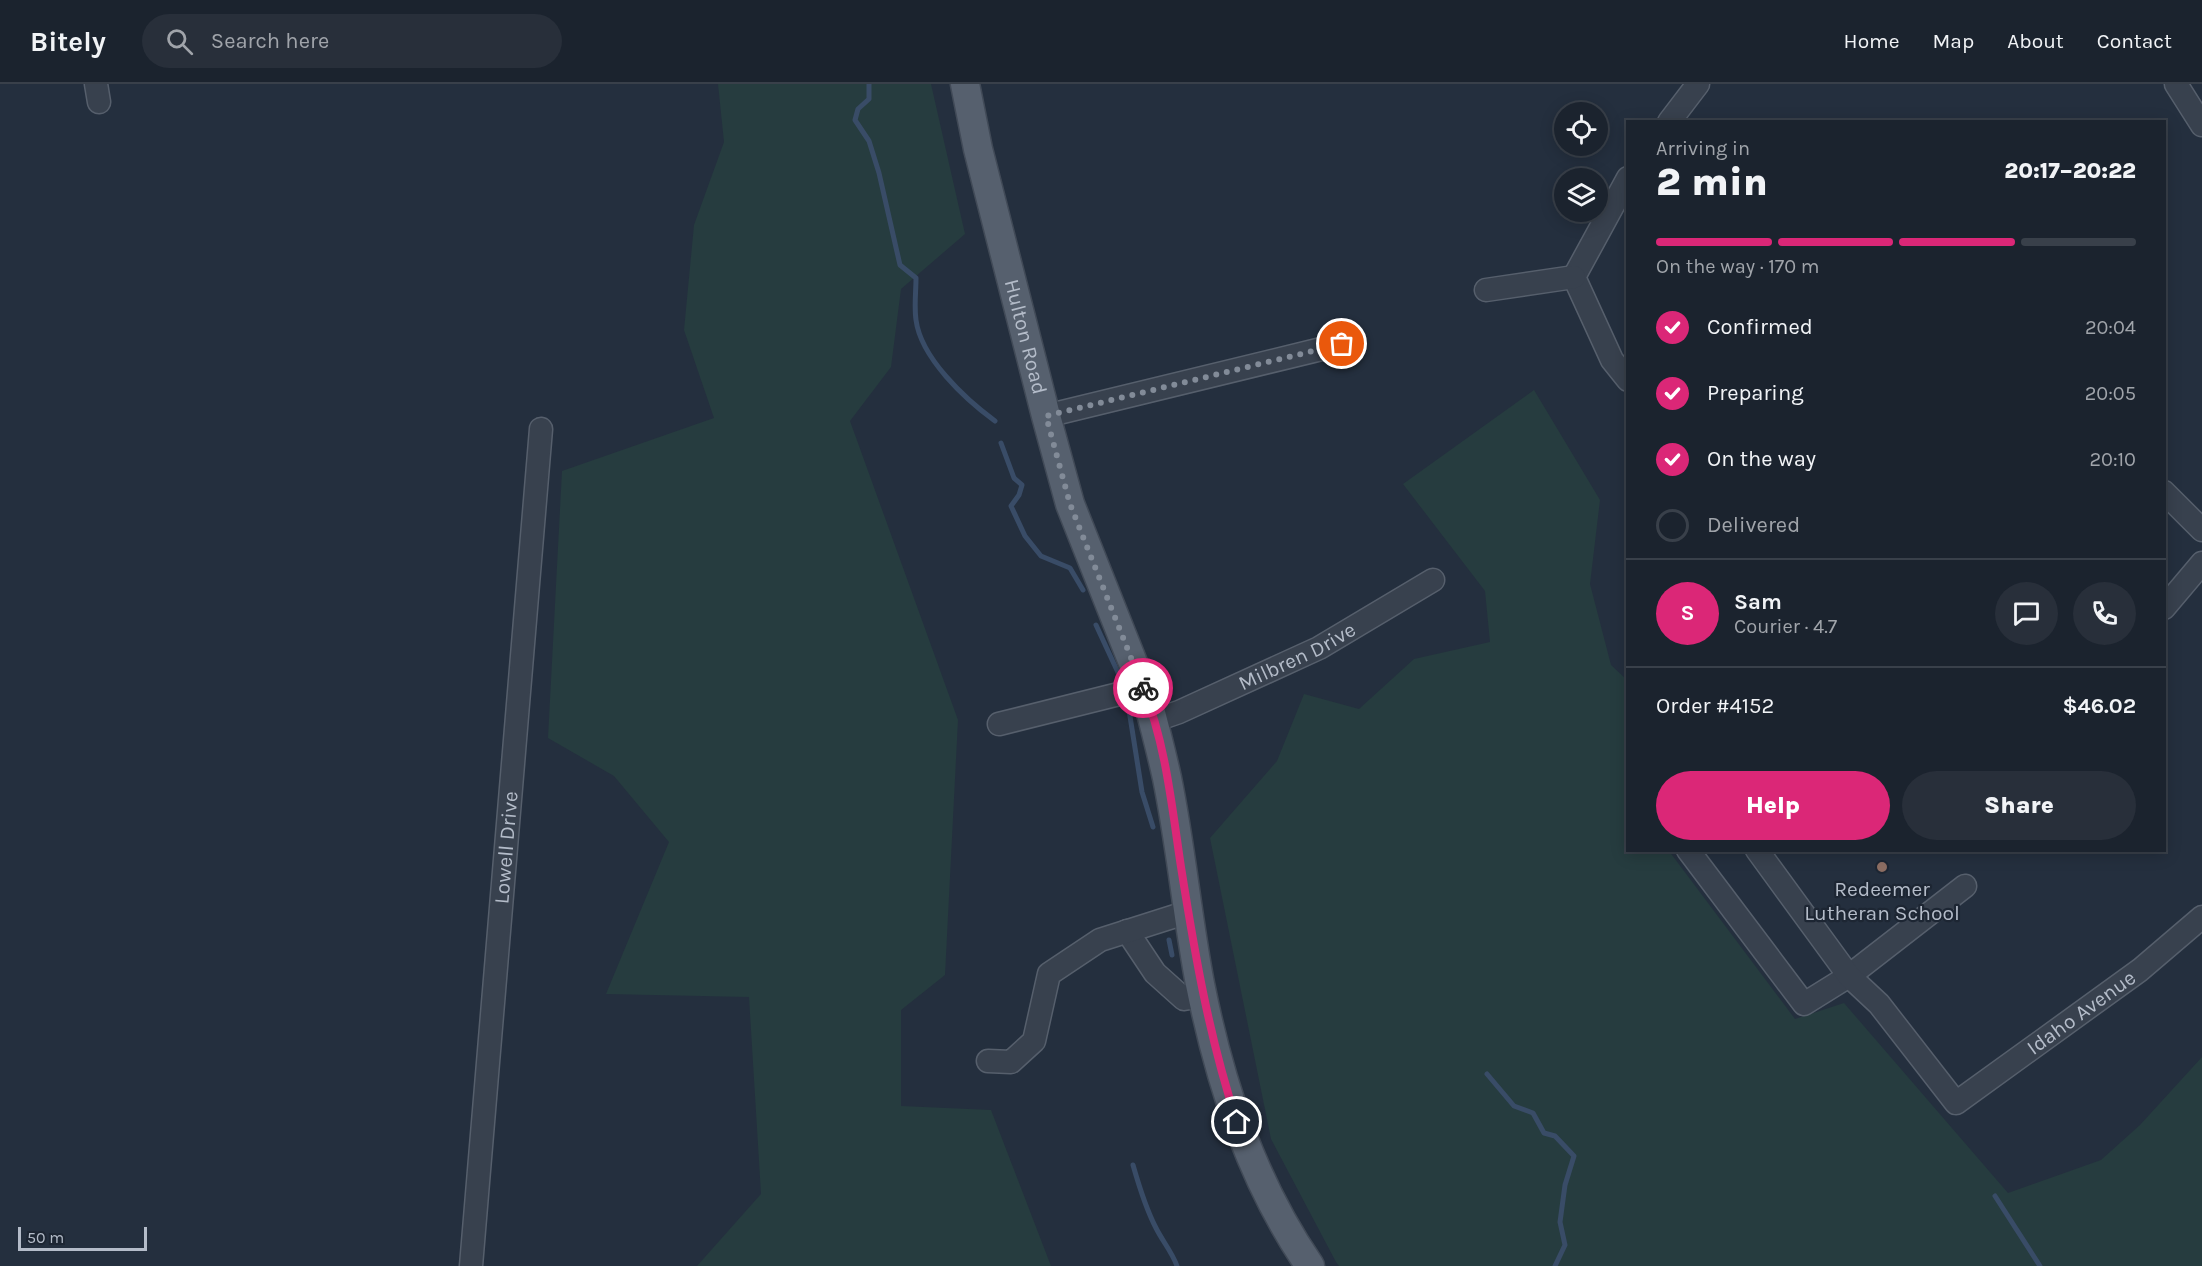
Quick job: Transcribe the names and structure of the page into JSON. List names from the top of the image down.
{
  "streets": {
    "main road": ["Hulton Road"],
    "street": ["Milbren Drive", "Lowell Drive", "Idaho Avenue"]
  },
  "crossings": [
    ["Hulton Road", "Milbren Drive"]
  ],
  "places": ["Redeemer Lutheran School"],
  "scale_bar": "50 m",
  "page": {
    "header": "Bitely",
    "search": "Search here",
    "nav": [
      "Home",
      "Map",
      "About",
      "Contact"
    ],
    "heading": ["2 min", "Arriving in", "20:17–20:22"],
    "panel": [
      "Sam",
      "Courier · 4.7",
      "Order #4152",
      "$46.02"
    ],
    "bar": "On the way · 170 m",
    "list": [
      ["Confirmed", "20:04"],
      ["Preparing", "20:05"],
      ["On the way", "20:10"],
      "Delivered"
    ],
    "round": "S",
    "buttons": ["Help", "Share"],
    "scale": "50 m"
  }
}
